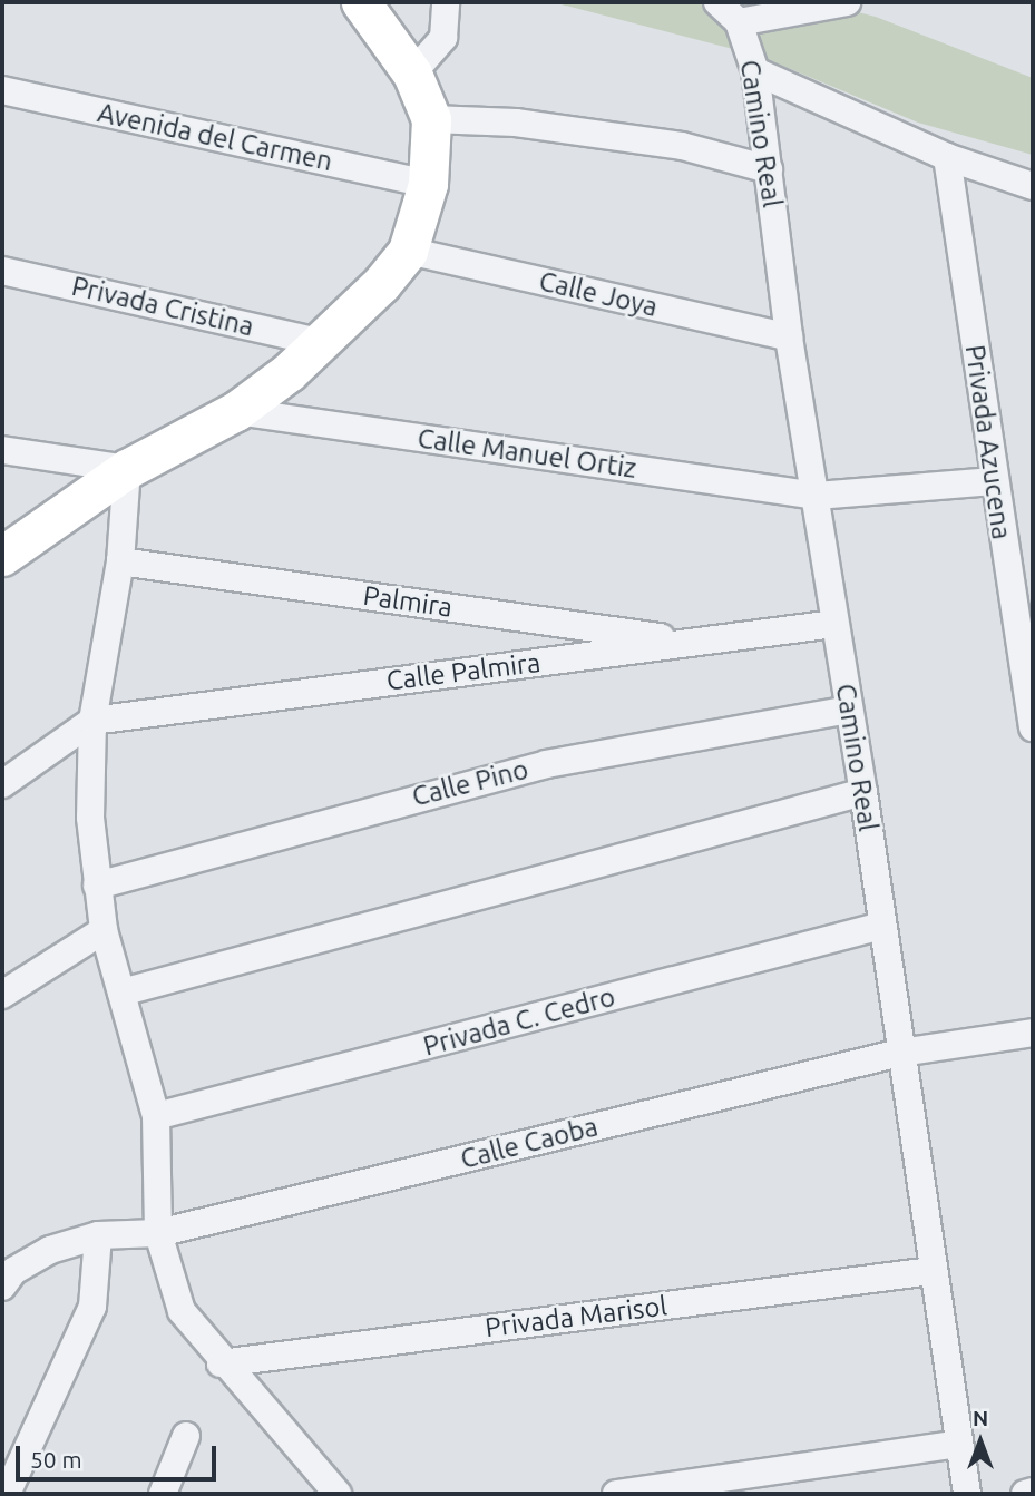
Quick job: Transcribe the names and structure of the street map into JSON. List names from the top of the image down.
{
  "streets": {
    "street": [
      "Camino Real",
      "Avenida del Carmen",
      "Calle Joya",
      "Privada Cristina",
      "Privada Azucena",
      "Calle Manuel Ortiz",
      "Palmira",
      "Calle Palmira",
      "Calle Pino",
      "Privada C. Cedro",
      "Calle Caoba",
      "Privada Marisol"
    ]
  },
  "crossings": [
    ["Camino Real", "Calle Joya"],
    ["Camino Real", "Calle Manuel Ortiz"],
    ["Camino Real", "Calle Palmira"],
    ["Camino Real", "Calle Pino"],
    ["Camino Real", "Privada C. Cedro"],
    ["Camino Real", "Calle Caoba"],
    ["Camino Real", "Privada Marisol"],
    ["Privada Azucena", "Calle Manuel Ortiz"],
    ["Palmira", "Calle Palmira"]
  ],
  "scale_bar": "50 m",
  "north": "top"
}
